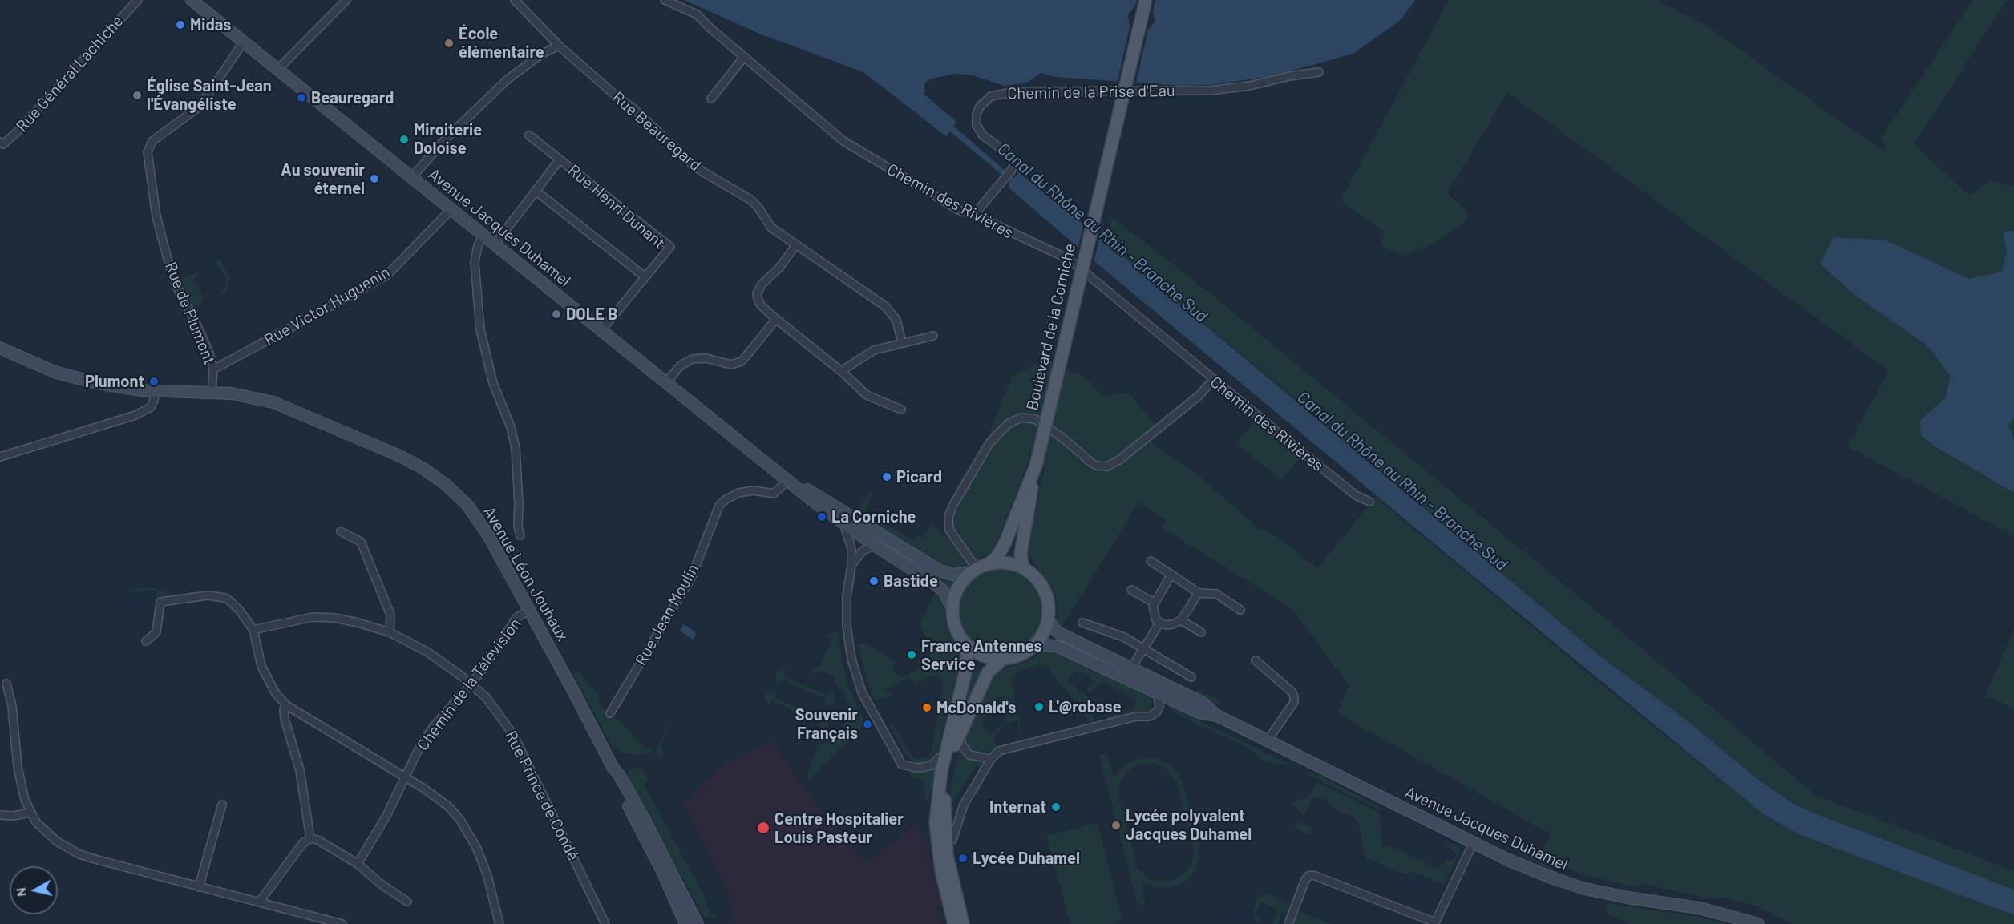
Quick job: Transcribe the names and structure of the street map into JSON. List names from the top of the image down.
{
  "streets": {
    "main road": ["Avenue Jacques Duhamel", "Boulevard de la Corniche", "Avenue Léon Jouhaux"],
    "street": [
      "Rue Général Lachiche",
      "Chemin de la Prise d'Eau",
      "Rue Beauregard",
      "Chemin des Rivières",
      "Rue Henri Dunant",
      "Rue Victor Huguenin",
      "Rue de Plumont",
      "Rue Jean Moulin",
      "Chemin de la Télévision",
      "Rue Prince de Condé"
    ]
  },
  "crossings": [
    ["Chemin de la Prise d'Eau", "Chemin des Rivières"],
    ["Rue Henri Dunant", "Avenue Jacques Duhamel"],
    ["Avenue Jacques Duhamel", "Rue Victor Huguenin"],
    ["Avenue Jacques Duhamel", "Rue de Plumont"],
    ["Avenue Jacques Duhamel", "Boulevard de la Corniche"],
    ["Avenue Jacques Duhamel", "Rue Jean Moulin"],
    ["Rue Victor Huguenin", "Rue de Plumont"],
    ["Rue de Plumont", "Avenue Léon Jouhaux"],
    ["Avenue Léon Jouhaux", "Chemin de la Télévision"],
    ["Chemin de la Télévision", "Rue Prince de Condé"]
  ],
  "water": ["Canal du Rhône au Rhin - Branche Sud"],
  "places": [
    "Midas",
    "École élémentaire",
    "Église Saint-Jean l'Évangéliste",
    "Beauregard",
    "Miroiterie Doloise",
    "Au souvenir éternel",
    "DOLE B",
    "Plumont",
    "Picard",
    "La Corniche",
    "Bastide",
    "France Antennes Service",
    "L'@robase",
    "McDonald's",
    "Souvenir Français",
    "Internat",
    "Lycée polyvalent Jacques Duhamel",
    "Centre Hospitalier Louis Pasteur",
    "Lycée Duhamel"
  ],
  "north": "left"
}
